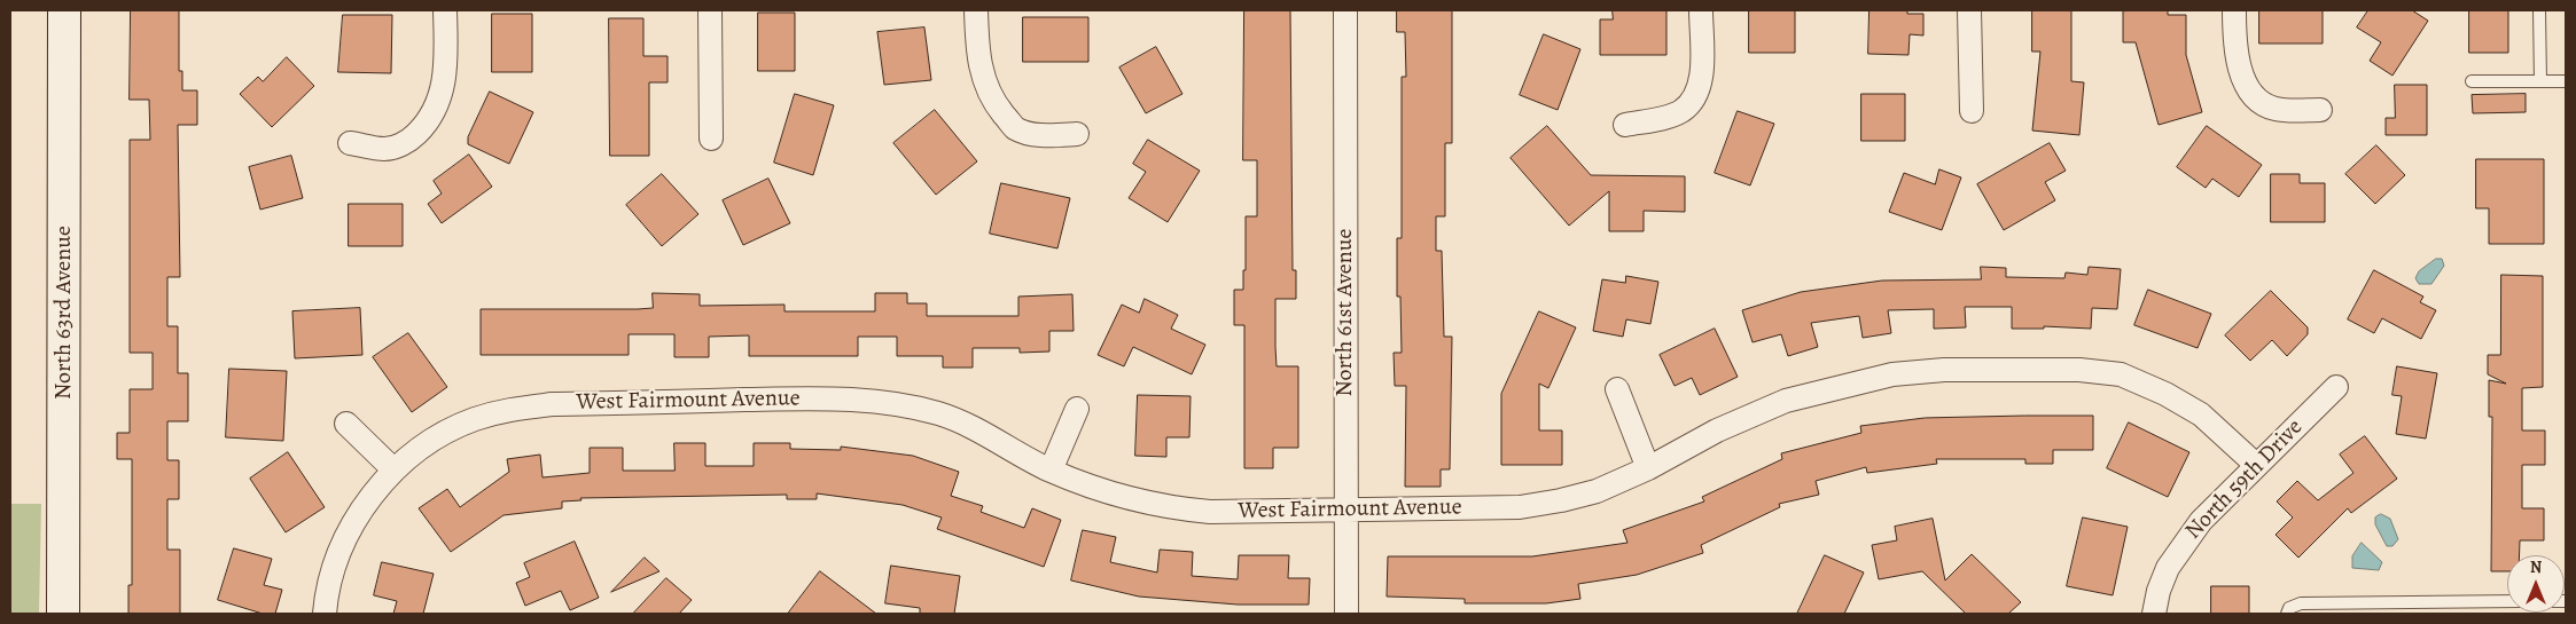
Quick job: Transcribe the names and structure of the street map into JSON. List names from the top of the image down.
{
  "streets": {
    "street": [
      "North 63rd Avenue",
      "North 61st Avenue",
      "West Fairmount Avenue",
      "North 59th Drive"
    ]
  },
  "crossings": [
    ["North 61st Avenue", "West Fairmount Avenue"],
    ["West Fairmount Avenue", "North 59th Drive"]
  ],
  "north": "top"
}
